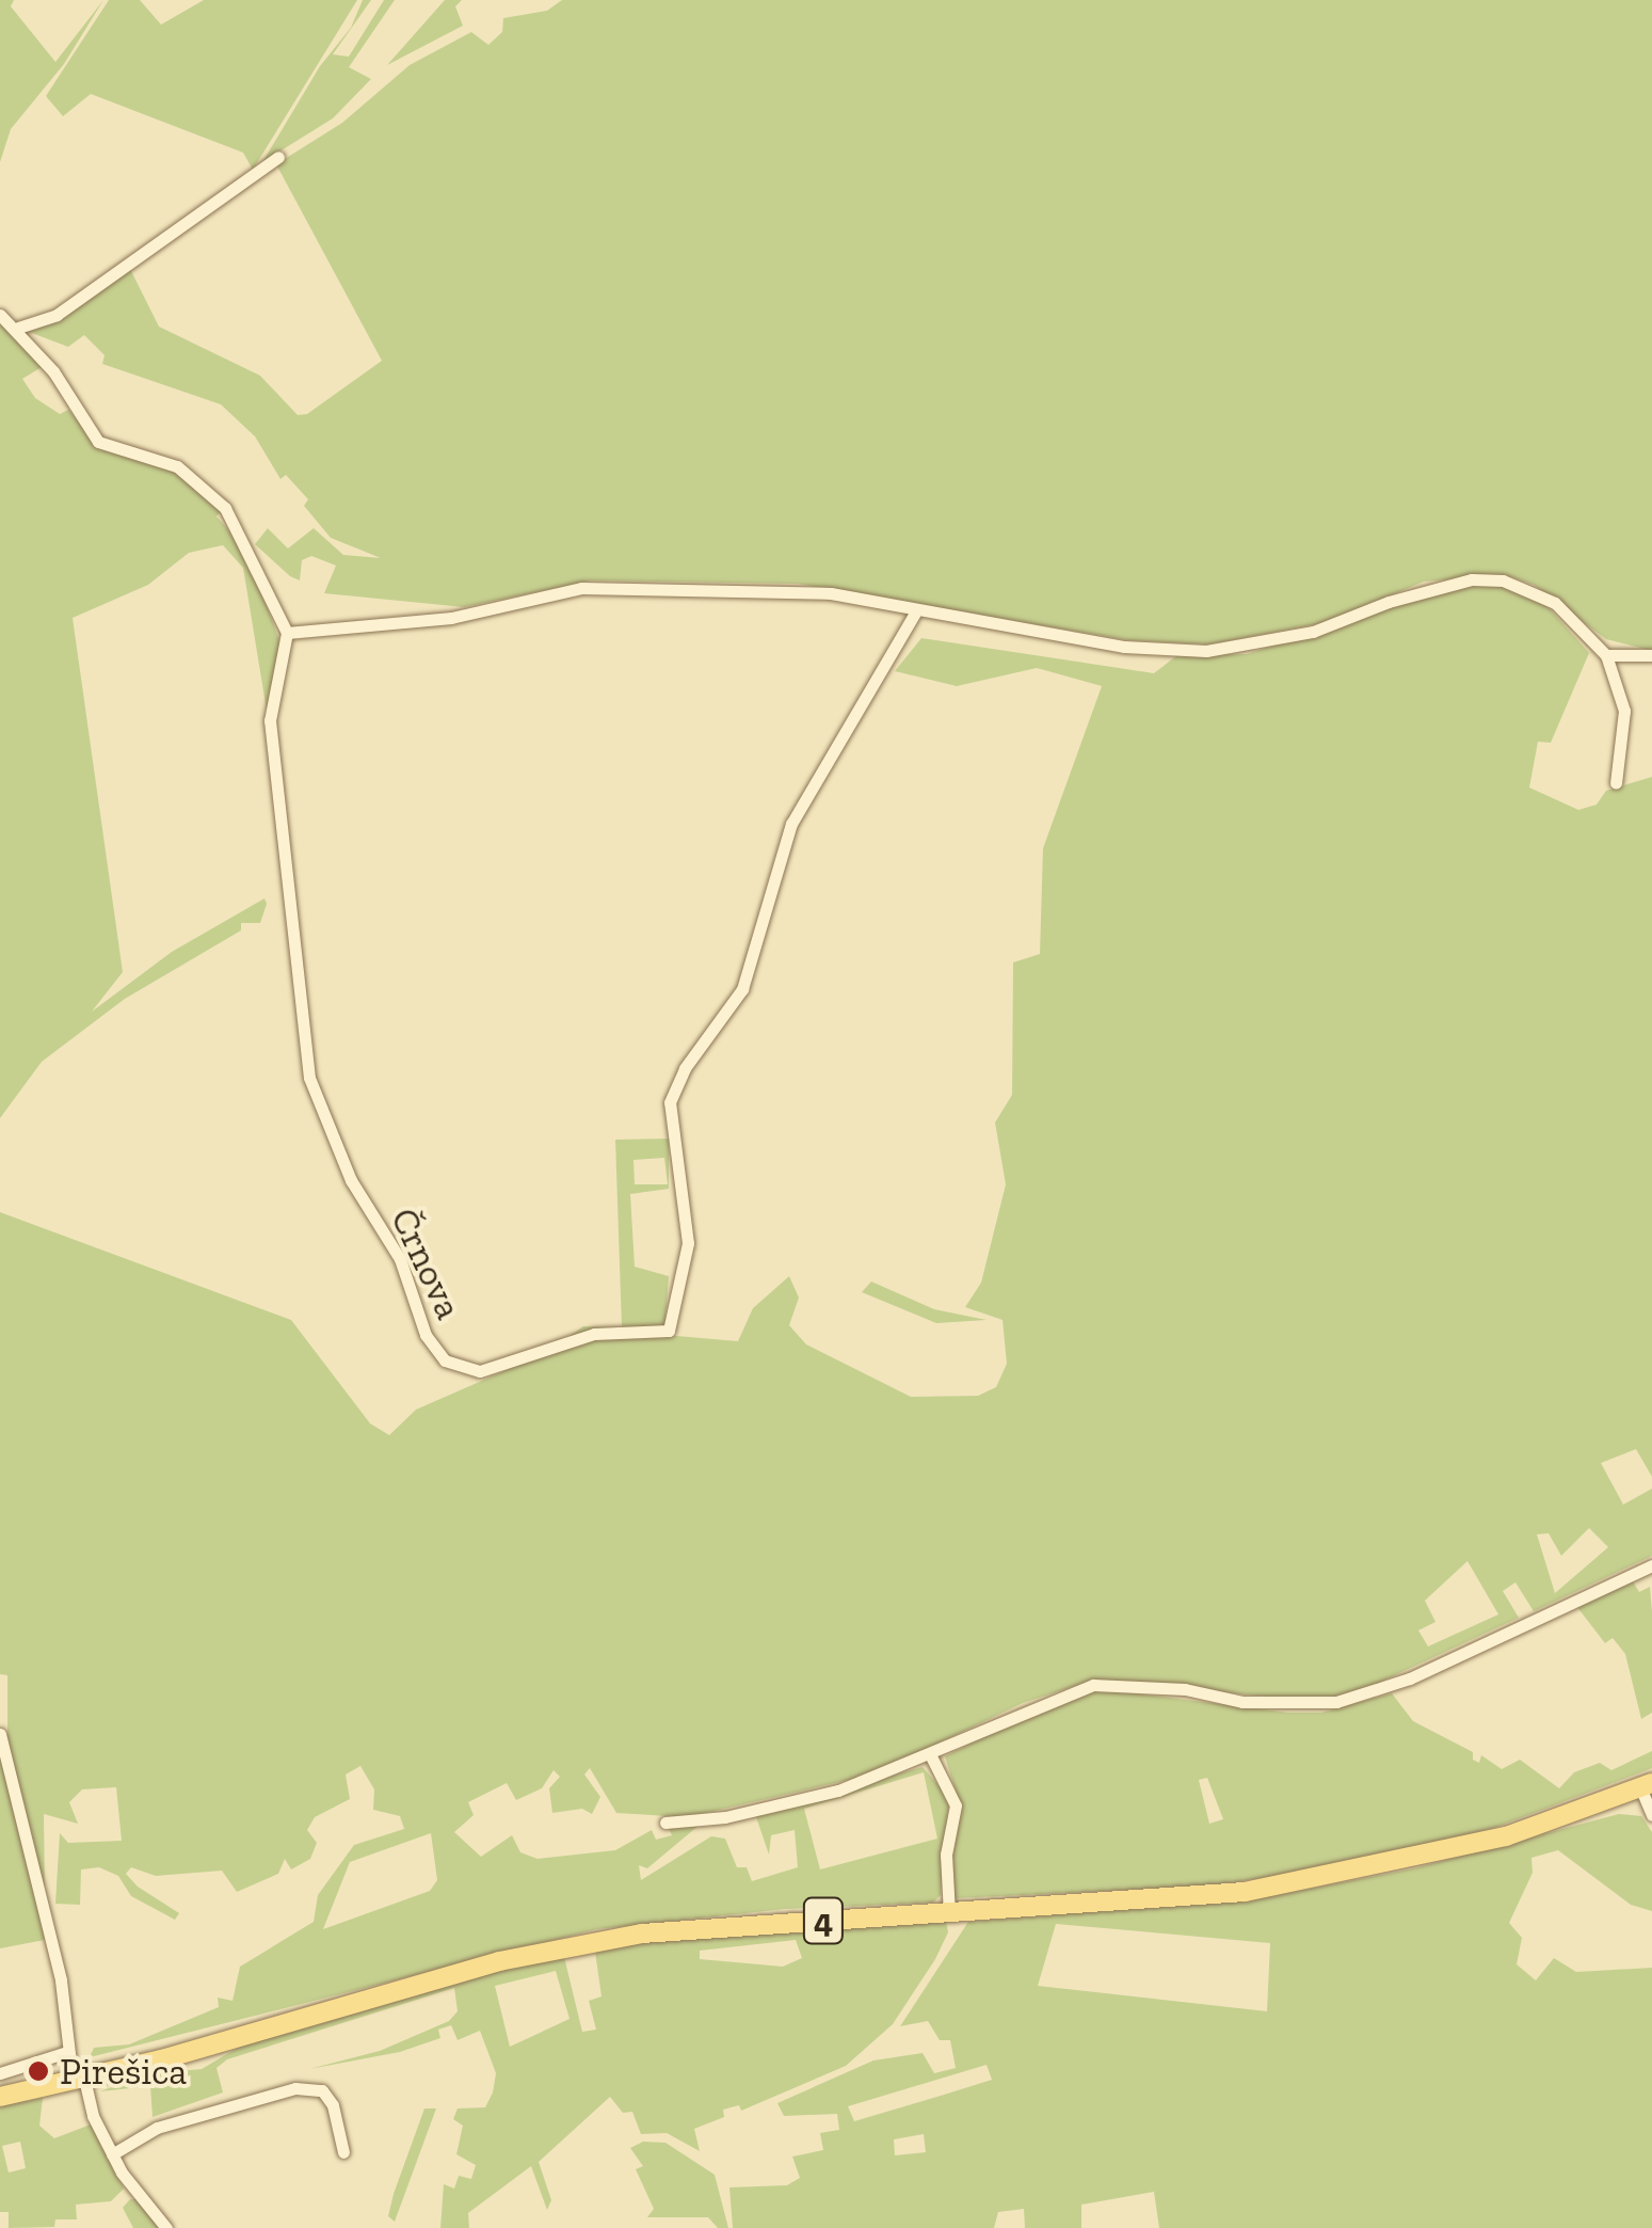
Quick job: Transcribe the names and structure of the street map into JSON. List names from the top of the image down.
{
  "streets": {
    "main road": ["4"],
    "street": ["Črnova"]
  },
  "places": ["Pirešica"]
}
